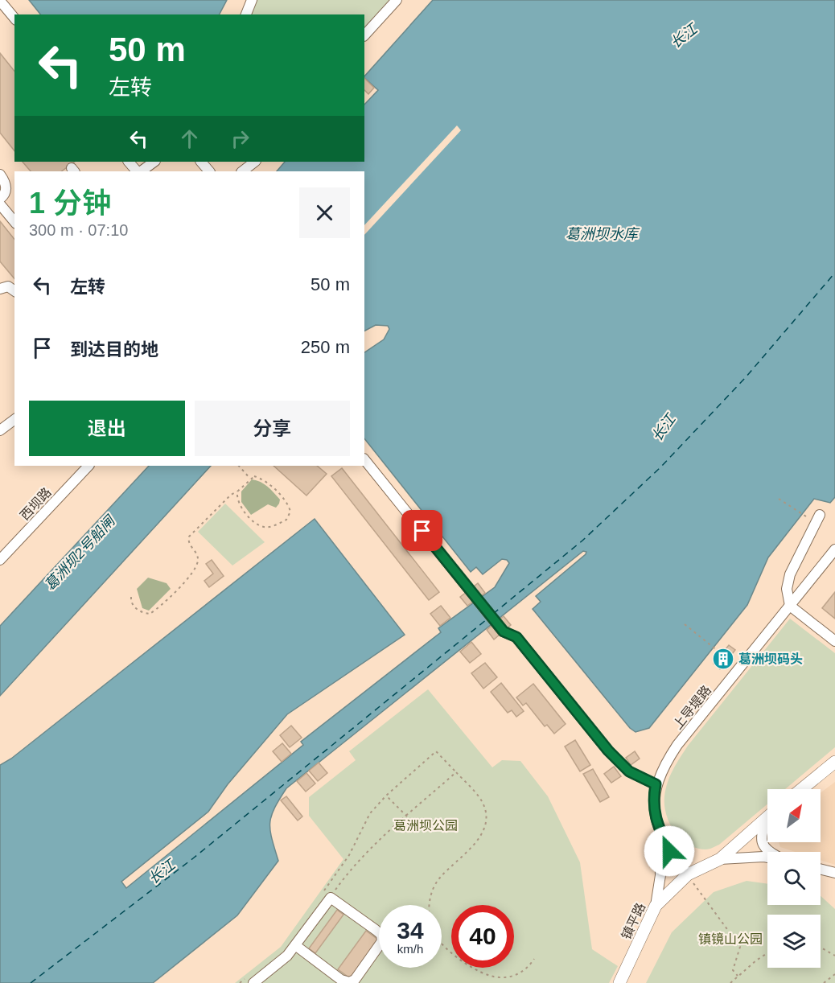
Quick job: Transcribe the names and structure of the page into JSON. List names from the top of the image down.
{
  "streets": {
    "main road": ["镇平路"],
    "street": ["西坝路", "上导堤路"]
  },
  "crossings": [
    ["上导堤路", "镇平路"]
  ],
  "water": ["长江", "葛洲坝水库", "葛洲坝2号船闸"],
  "parks": ["葛洲坝公园", "镇镜山公园"],
  "places": {
    "building": ["葛洲坝码头"]
  },
  "north": "top right",
  "page": {
    "turn": ["50 m", "左转"],
    "heading": ["1 分钟", "300 m · 07:10"],
    "list": [
      {
        "name": "左转",
        "value": "50 m"
      },
      {
        "name": "到达目的地",
        "value": "250 m"
      }
    ],
    "buttons": ["退出", "分享"],
    "speed": "34 km/h",
    "limit": "40"
  }
}
